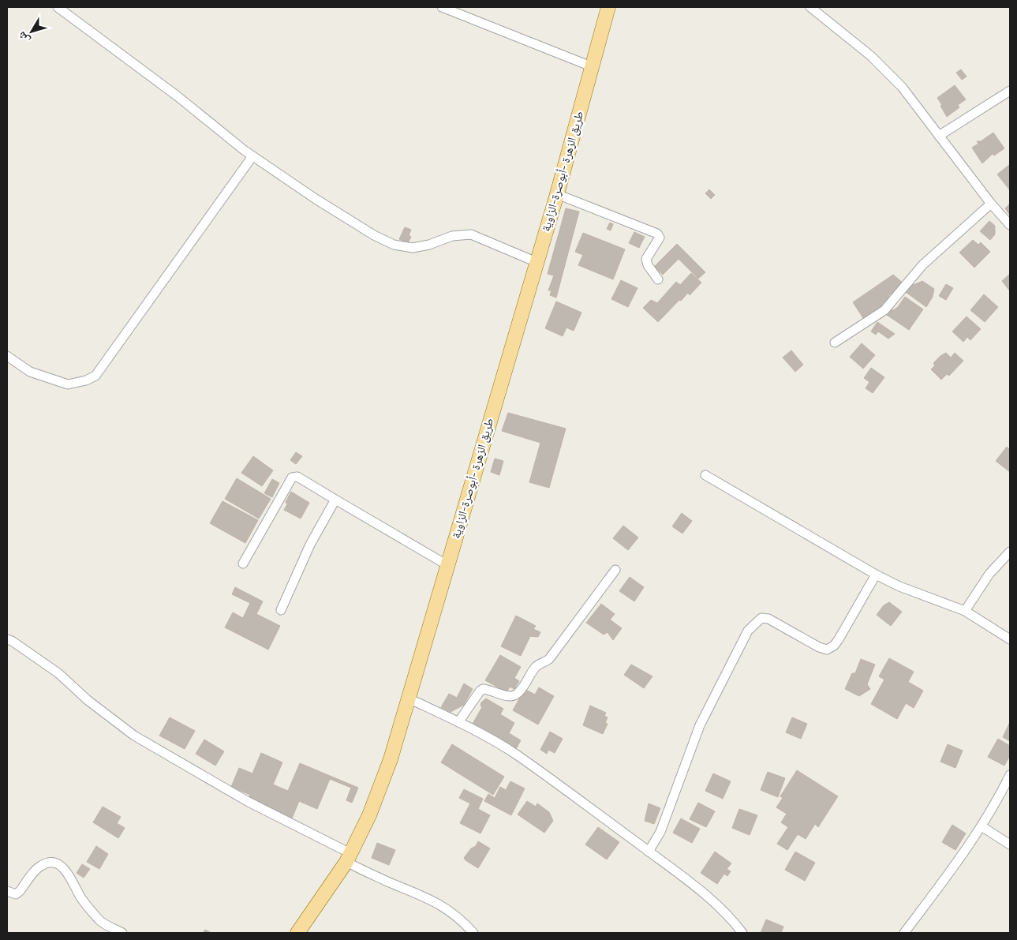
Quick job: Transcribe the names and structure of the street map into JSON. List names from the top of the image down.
{
  "streets": {
    "main road": ["طريق الزهرة -أبوصرة-الزاوية"]
  },
  "north": "bottom left"
}
